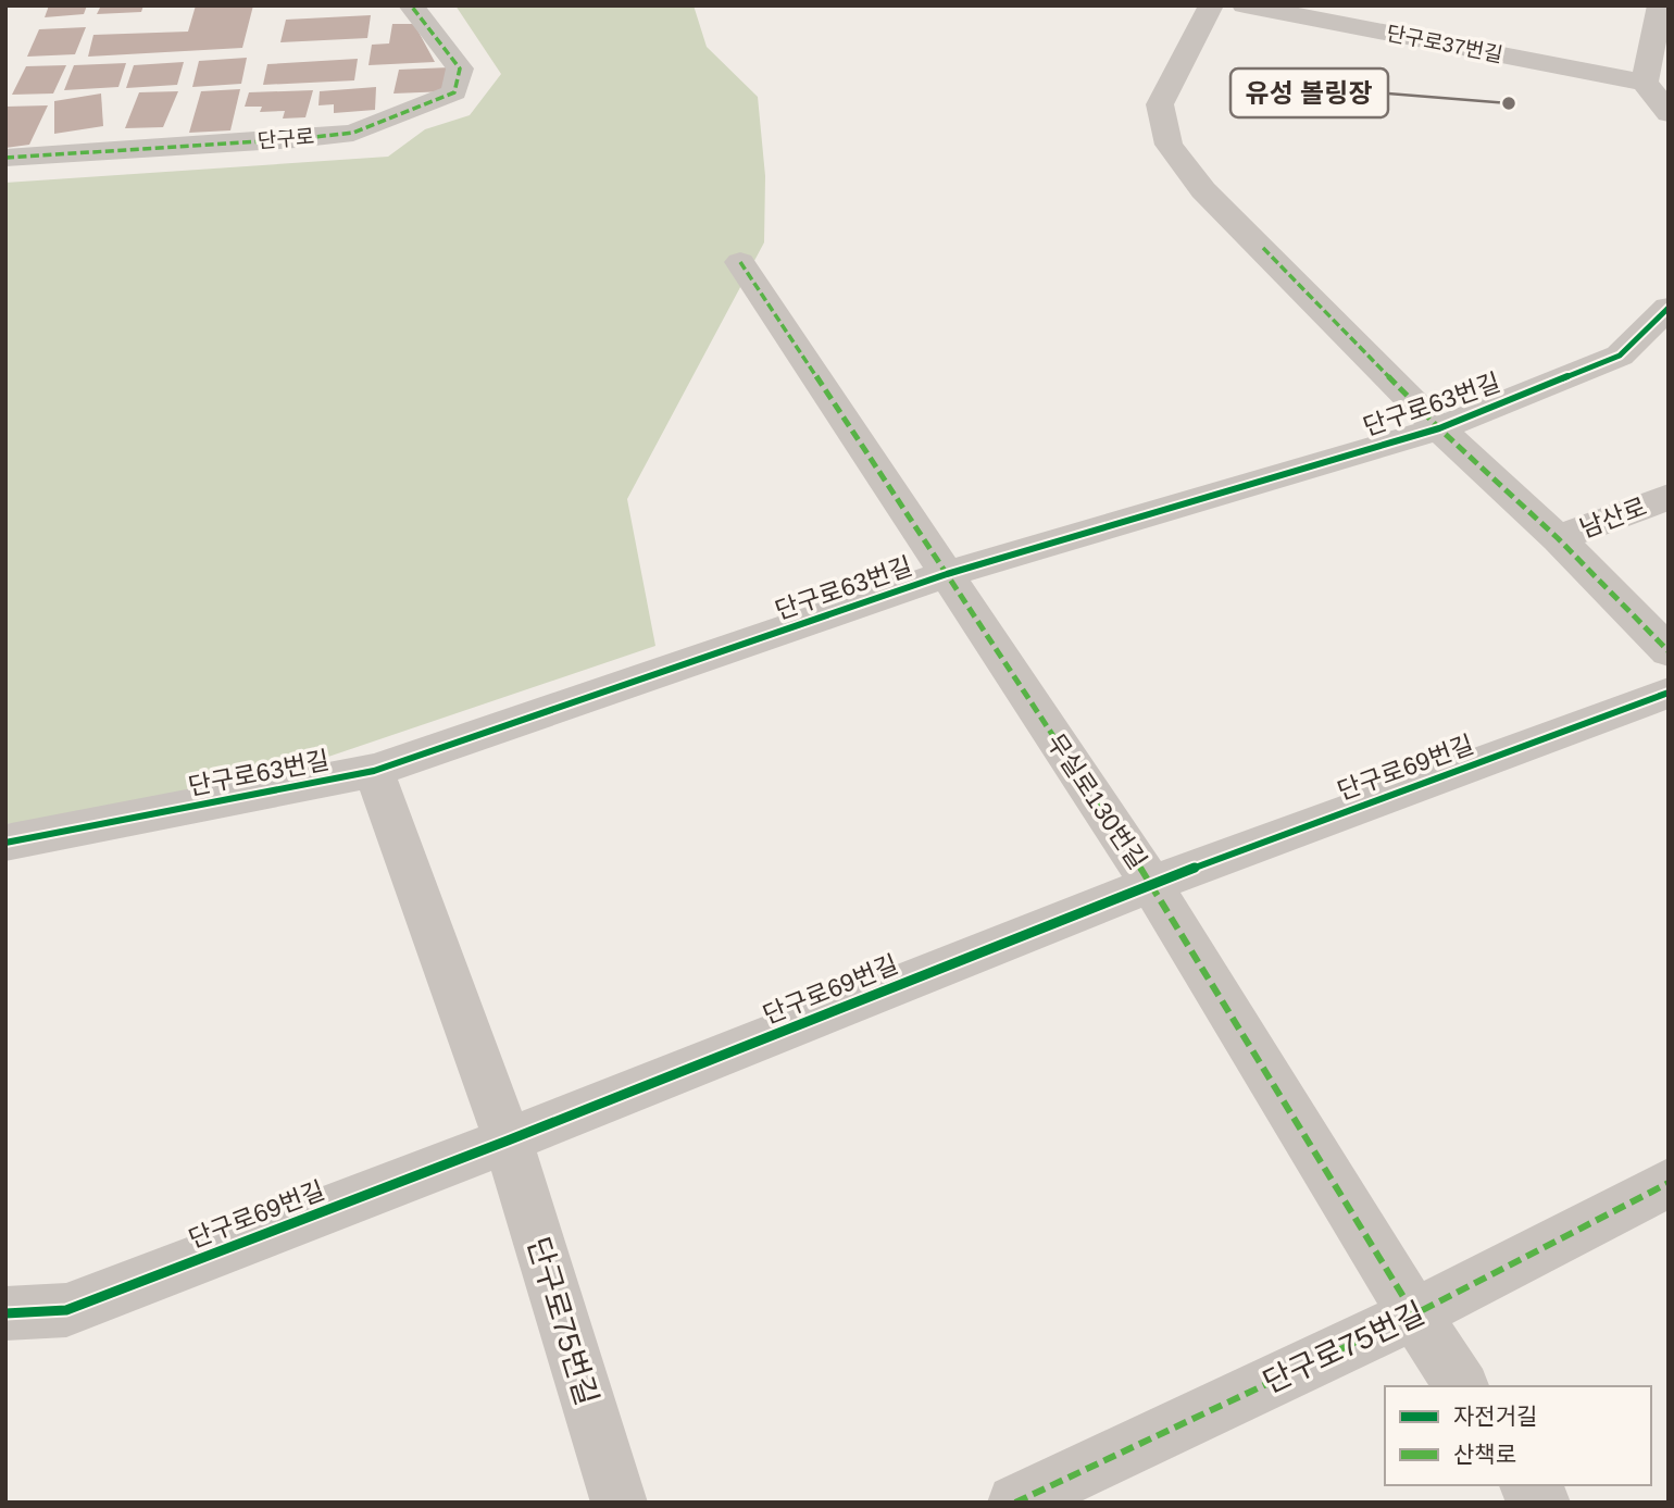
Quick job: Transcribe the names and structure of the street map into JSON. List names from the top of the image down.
{
  "streets": {
    "street": [
      "단구로37번길",
      "단구로",
      "단구로63번길",
      "남산로",
      "단구로69번길",
      "무실로130번길",
      "단구로75번길"
    ]
  },
  "crossings": [
    ["단구로63번길", "무실로130번길"],
    ["단구로69번길", "무실로130번길"],
    ["단구로69번길", "단구로75번길"],
    ["무실로130번길", "단구로75번길"]
  ],
  "places": ["유성 볼링장"],
  "legend": ["자전거길", "산책로"]
}
